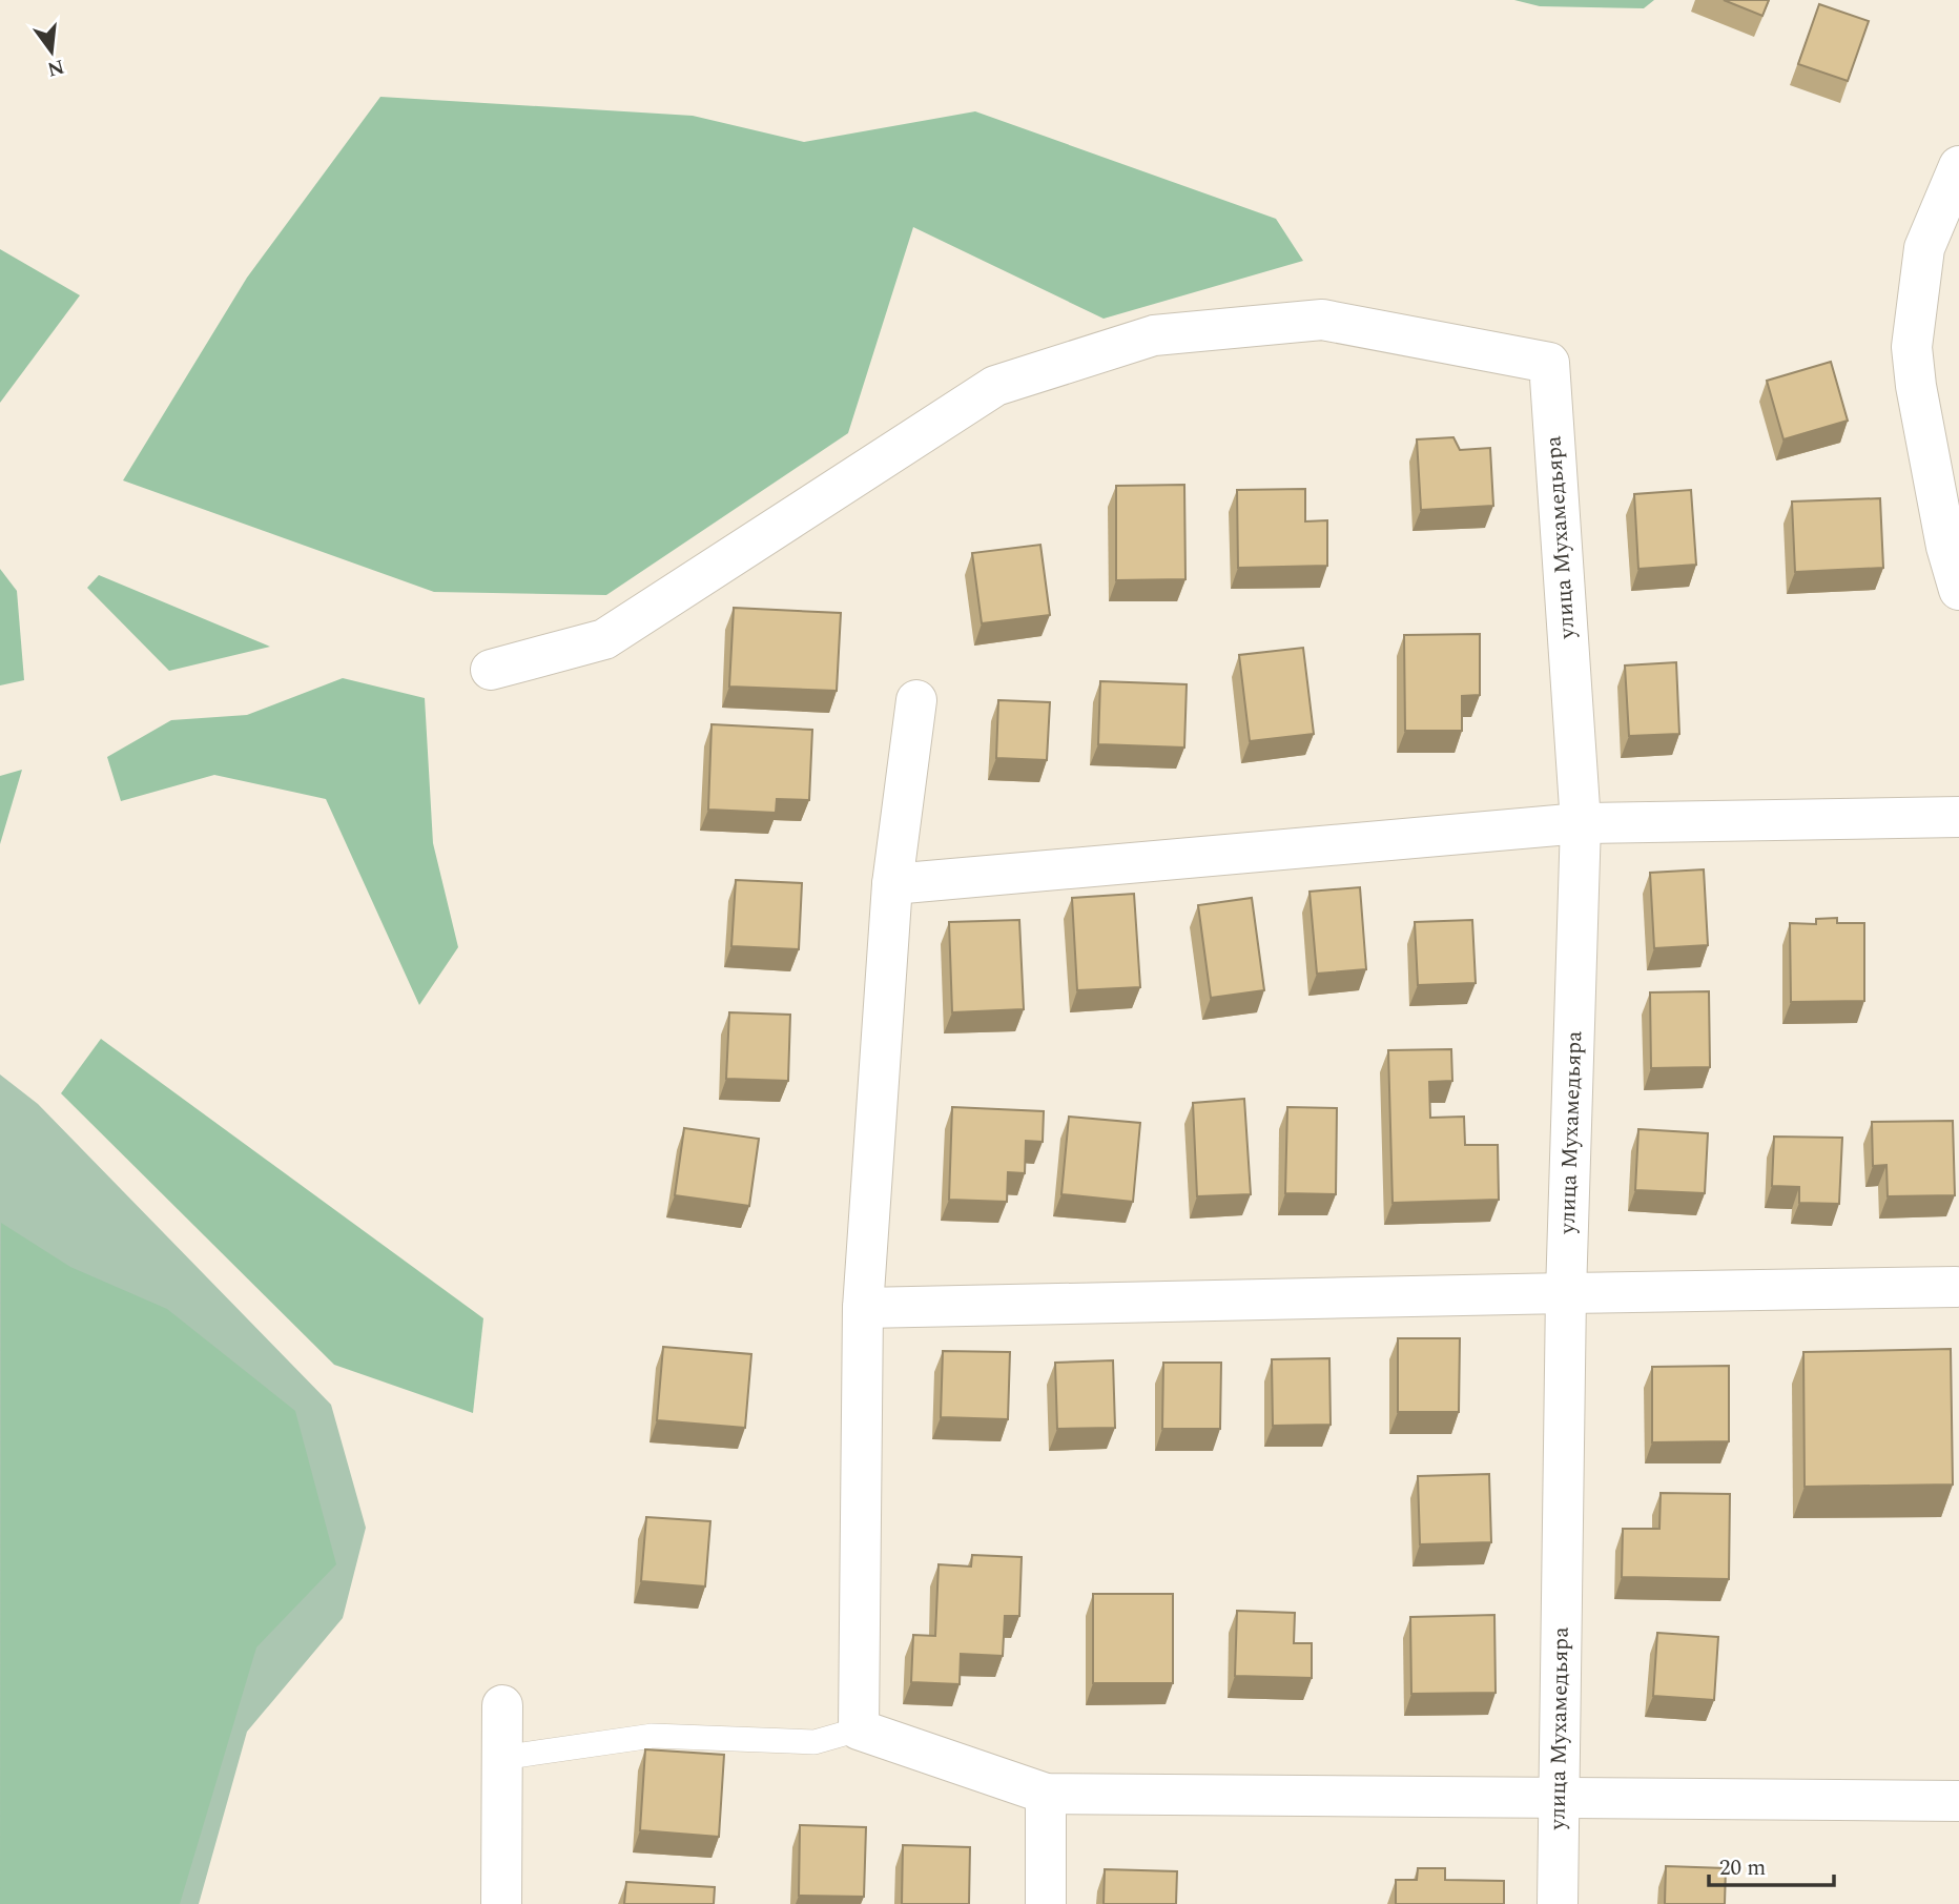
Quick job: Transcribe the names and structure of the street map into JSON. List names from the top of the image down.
{
  "streets": {
    "street": ["улица Мухамедьяра"]
  },
  "scale_bar": "20 m",
  "north": "bottom"
}
